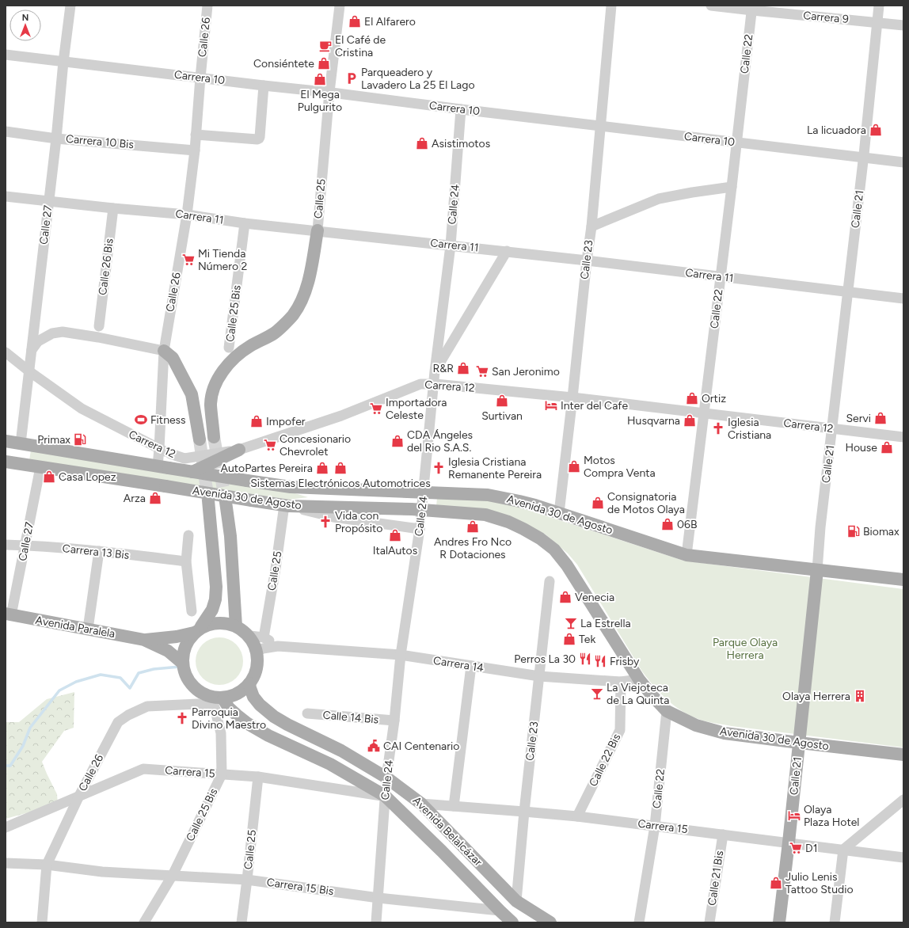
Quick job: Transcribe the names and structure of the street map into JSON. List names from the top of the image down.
{
  "streets": {
    "main road": [
      "Calle 25",
      "Calle 21",
      "Avenida 30 de Agosto",
      "Avenida Paralela",
      "Avenida Belalcázar"
    ],
    "street": [
      "Carrera 9",
      "Calle 26",
      "Calle 22",
      "Carrera 10",
      "Carrera 10 Bis",
      "Calle 24",
      "Carrera 11",
      "Calle 27",
      "Calle 23",
      "Calle 26 Bis",
      "Calle 25 Bis",
      "Carrera 12",
      "Carrera 13 Bis",
      "Carrera 14",
      "Calle 14 Bis",
      "Calle 22 Bis",
      "Carrera 15",
      "Calle 21 Bis",
      "Carrera 15 Bis"
    ]
  },
  "crossings": [
    ["Carrera 9", "Calle 22"],
    ["Carrera 9", "Calle 21"],
    ["Calle 26", "Carrera 10"],
    ["Calle 26", "Carrera 10 Bis"],
    ["Calle 26", "Carrera 11"],
    ["Calle 26", "Calle 25 Bis"],
    ["Calle 26", "Carrera 12"],
    ["Calle 26", "Avenida 30 de Agosto"],
    ["Calle 26", "Avenida Paralela"],
    ["Calle 26", "Carrera 14"],
    ["Calle 26", "Carrera 15"],
    ["Calle 26", "Avenida Belalcázar"],
    ["Calle 26", "Carrera 15 Bis"],
    ["Calle 22", "Carrera 10"],
    ["Calle 22", "Carrera 11"],
    ["Calle 22", "Carrera 12"],
    ["Calle 22", "Avenida 30 de Agosto"],
    ["Calle 22", "Carrera 15"],
    ["Carrera 10", "Calle 25"],
    ["Carrera 10", "Calle 24"],
    ["Carrera 10", "Calle 21"],
    ["Carrera 10", "Calle 27"],
    ["Carrera 10", "Calle 23"],
    ["Carrera 10 Bis", "Calle 27"],
    ["Calle 25", "Carrera 11"],
    ["Calle 25", "Calle 25 Bis"],
    ["Calle 25", "Avenida 30 de Agosto"],
    ["Calle 25", "Carrera 14"],
    ["Calle 25", "Carrera 15"],
    ["Calle 25", "Carrera 15 Bis"],
    ["Calle 24", "Carrera 11"],
    ["Calle 24", "Carrera 12"],
    ["Calle 24", "Avenida 30 de Agosto"],
    ["Calle 24", "Carrera 14"],
    ["Calle 24", "Calle 14 Bis"],
    ["Calle 24", "Carrera 15"],
    ["Calle 24", "Avenida Belalcázar"],
    ["Calle 24", "Carrera 15 Bis"],
    ["Calle 21", "Carrera 11"],
    ["Calle 21", "Carrera 12"],
    ["Calle 21", "Avenida 30 de Agosto"],
    ["Calle 21", "Carrera 15"],
    ["Carrera 11", "Calle 27"],
    ["Carrera 11", "Calle 23"],
    ["Carrera 11", "Calle 26 Bis"],
    ["Carrera 11", "Calle 25 Bis"],
    ["Calle 27", "Carrera 12"],
    ["Calle 27", "Avenida 30 de Agosto"],
    ["Calle 27", "Carrera 13 Bis"],
    ["Calle 27", "Avenida Paralela"],
    ["Calle 23", "Carrera 12"],
    ["Calle 23", "Avenida 30 de Agosto"],
    ["Calle 23", "Carrera 14"],
    ["Calle 23", "Carrera 15"],
    ["Calle 23", "Avenida Belalcázar"],
    ["Calle 25 Bis", "Avenida Paralela"],
    ["Calle 25 Bis", "Carrera 14"],
    ["Calle 25 Bis", "Carrera 15"],
    ["Calle 25 Bis", "Avenida Belalcázar"],
    ["Calle 25 Bis", "Carrera 15 Bis"],
    ["Avenida 30 de Agosto", "Carrera 14"],
    ["Avenida Paralela", "Carrera 14"],
    ["Avenida Paralela", "Avenida Belalcázar"],
    ["Carrera 14", "Calle 22 Bis"],
    ["Carrera 14", "Avenida Belalcázar"],
    ["Calle 22 Bis", "Carrera 15"],
    ["Carrera 15", "Avenida Belalcázar"],
    ["Carrera 15", "Calle 21 Bis"],
    ["Avenida Belalcázar", "Carrera 15 Bis"]
  ],
  "parks": ["Parque Olaya Herrera"],
  "places": {
    "shop": [
      "El Alfarero",
      "Consiéntete",
      "El Mega Pulgurito",
      "La licuadora",
      "Asistimotos",
      "R&R",
      "Ortiz",
      "Surtivan",
      "Servi",
      "Husqvarna",
      "Impofer",
      "CDA Ángeles del Rio S.A.S.",
      "House",
      "Motos Compra Venta",
      "AutoPartes Pereira",
      "Sistemas Electrónicos Automotrices",
      "Casa Lopez",
      "Arza",
      "Consignatoria de Motos Olaya",
      "06B",
      "Andres Fro Nco R Dotaciones",
      "ItalAutos",
      "Venecia",
      "Tek",
      "Julio Lenis Tattoo Studio"
    ],
    "cafe": ["El Café de Cristina"],
    "parking": ["Parqueadero y Lavadero La 25 El Lago"],
    "supermarket": [
      "Mi Tienda Número 2",
      "San Jeronimo",
      "Importadora Celeste",
      "Concesionario Chevrolet",
      "D1"
    ],
    "hotel": ["Inter del Cafe", "Olaya Plaza Hotel"],
    "sports": ["Fitness"],
    "church": [
      "Iglesia Cristiana",
      "Iglesia Cristiana Remanente Pereira",
      "Vida con Propósito",
      "Parroquia Divino Maestro"
    ],
    "fuel station": ["Primax", "Biomax"],
    "bar": ["La Estrella", "La Viejoteca de La Quinta"],
    "restaurant": ["Perros La 30", "Frisby"],
    "building": ["Olaya Herrera"],
    "public building": ["CAI Centenario"]
  },
  "north": "top"
}
